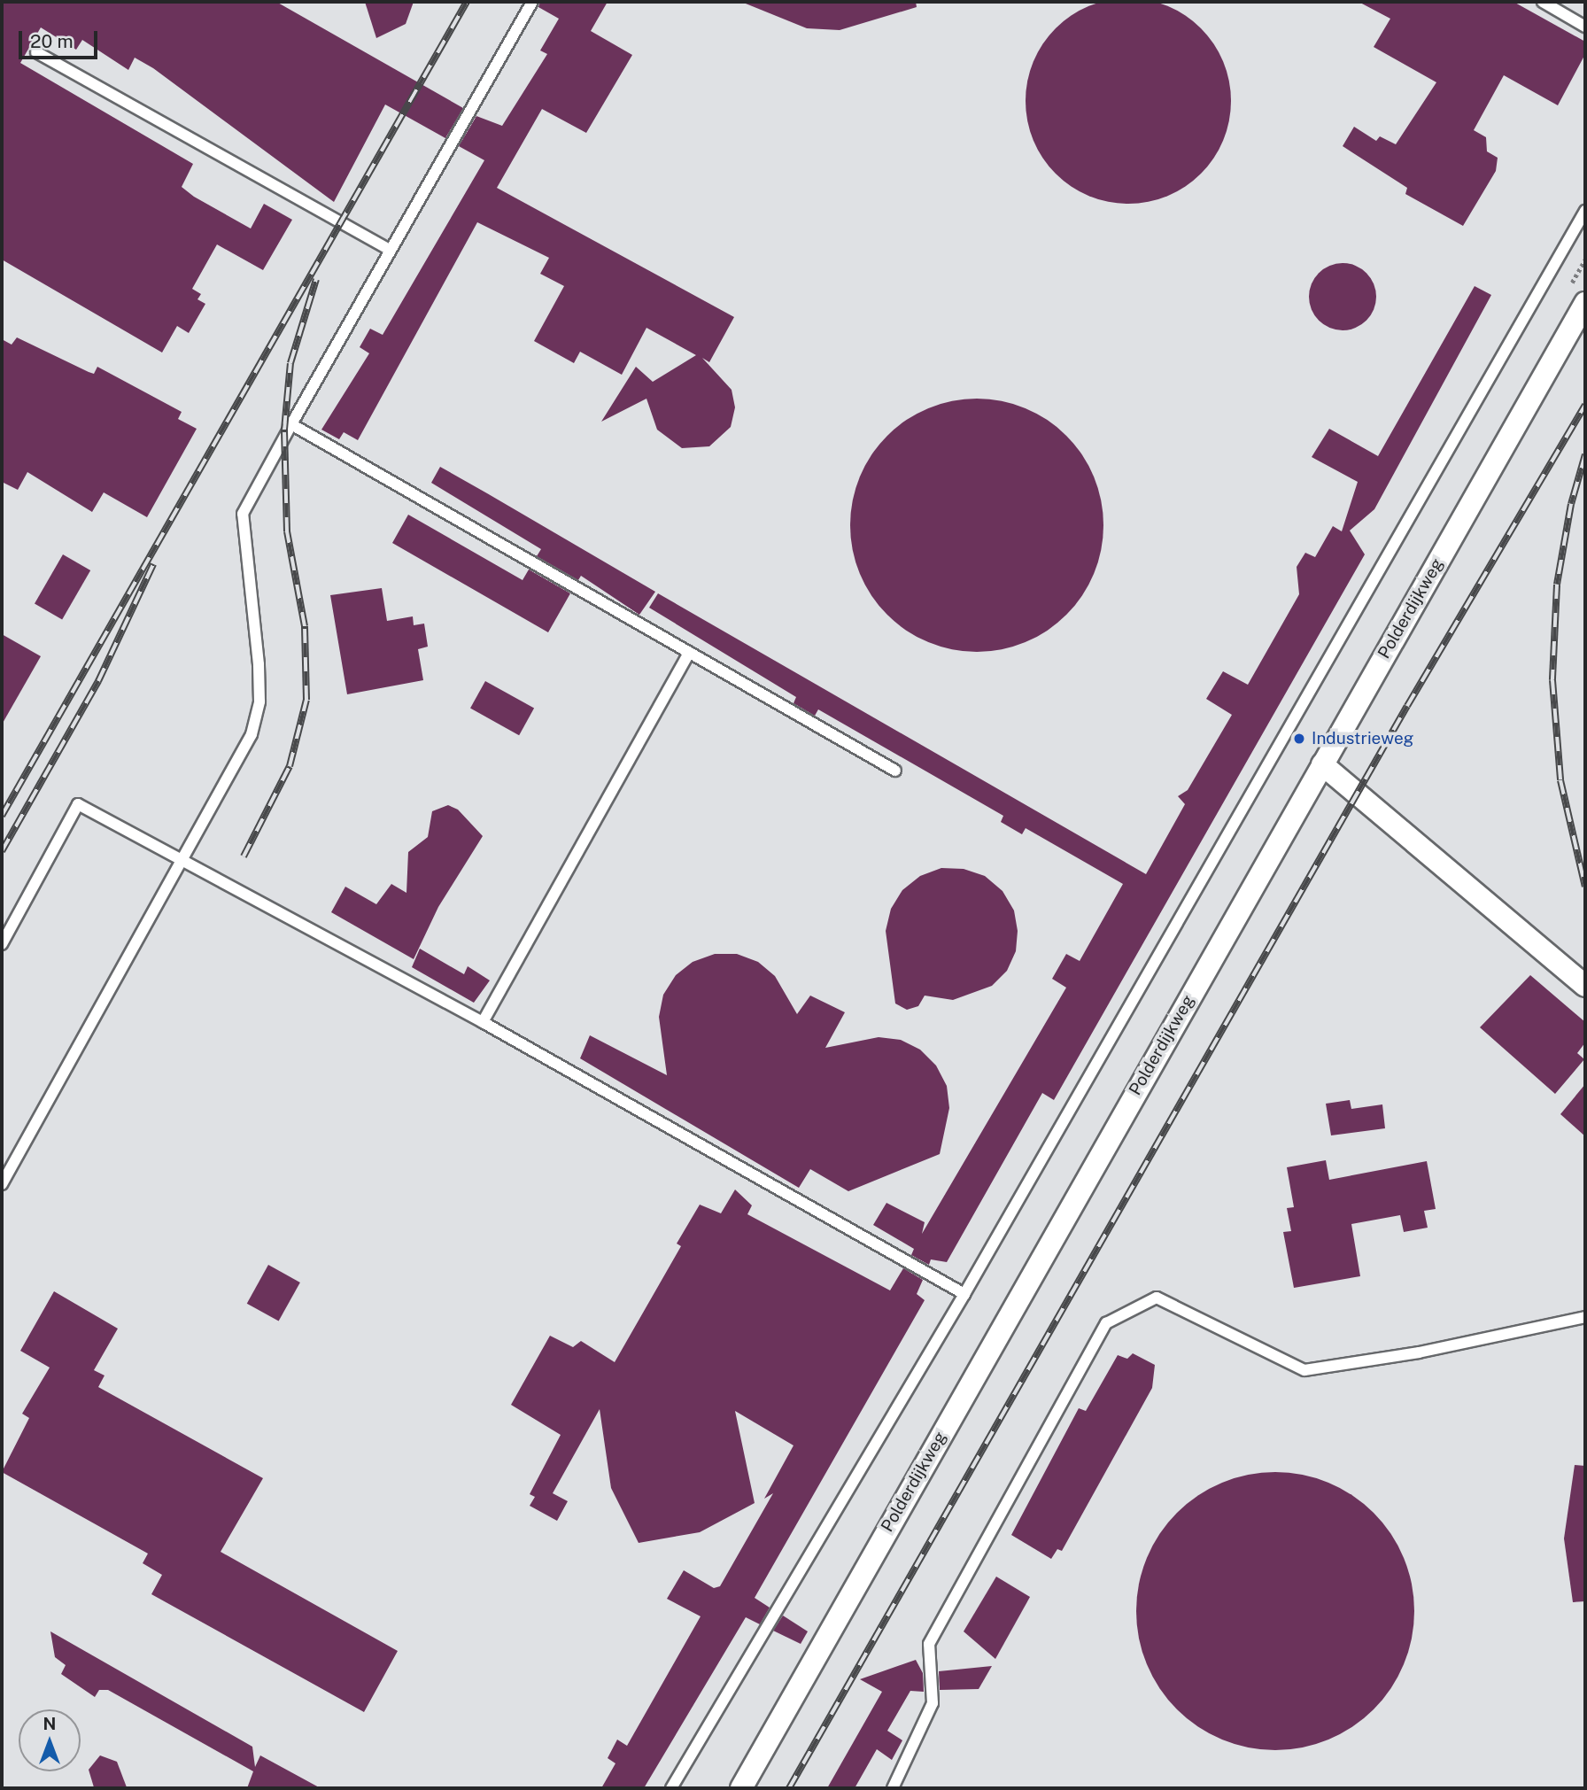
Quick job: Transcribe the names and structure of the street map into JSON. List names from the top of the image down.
{
  "streets": {
    "street": ["Polderdijkweg"]
  },
  "places": ["Industrieweg"],
  "scale_bar": "20 m",
  "north": "top"
}
